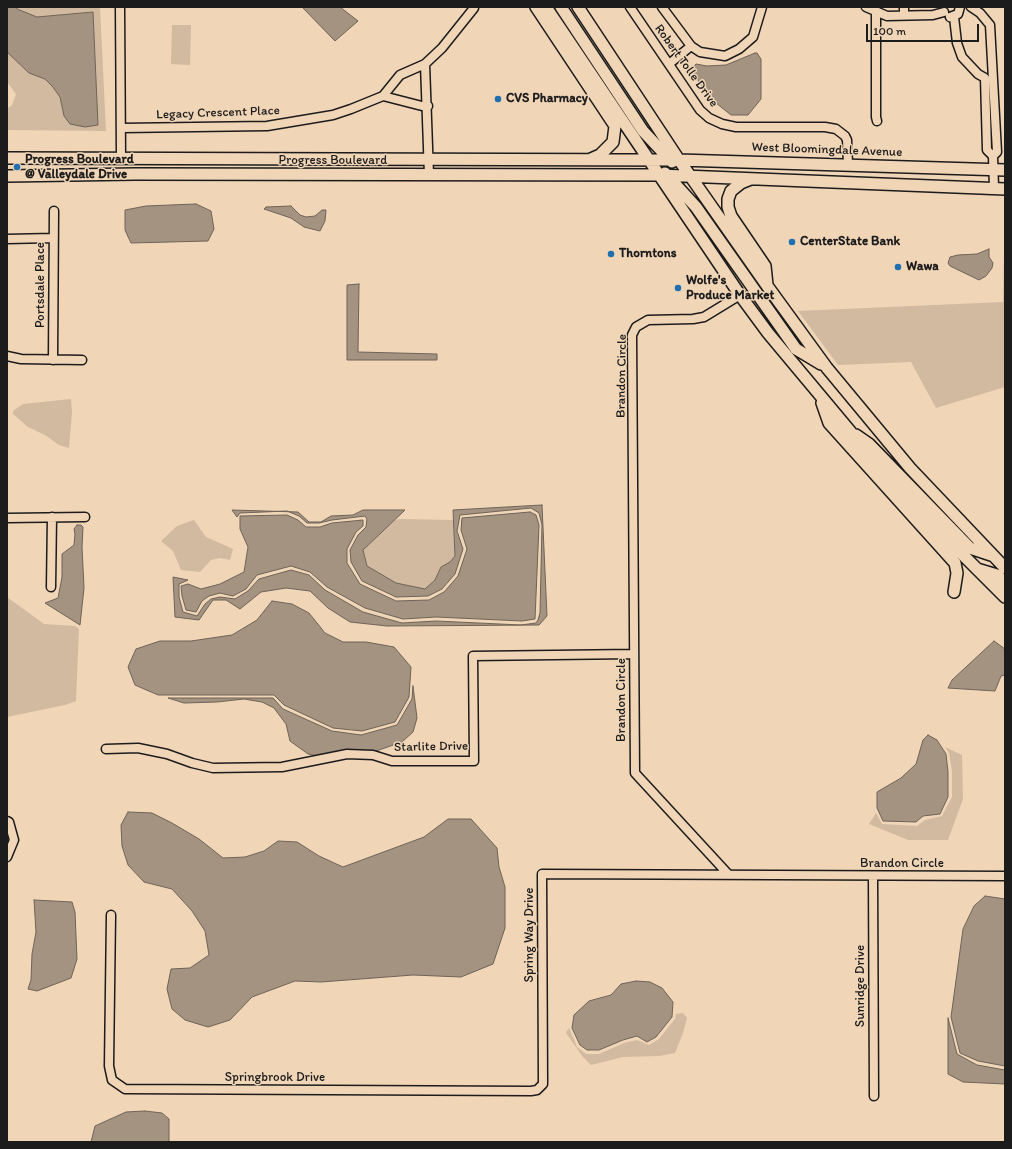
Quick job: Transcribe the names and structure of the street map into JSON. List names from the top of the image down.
{
  "streets": {
    "main road": ["West Bloomingdale Avenue", "Progress Boulevard"],
    "street": [
      "Robert Tolle Drive",
      "Legacy Crescent Place",
      "Portsdale Place",
      "Brandon Circle",
      "Starlite Drive",
      "Spring Way Drive",
      "Sunridge Drive",
      "Springbrook Drive"
    ]
  },
  "crossings": [
    ["Robert Tolle Drive", "West Bloomingdale Avenue"],
    ["West Bloomingdale Avenue", "Progress Boulevard"],
    ["Brandon Circle", "Starlite Drive"],
    ["Brandon Circle", "Spring Way Drive"],
    ["Brandon Circle", "Sunridge Drive"],
    ["Spring Way Drive", "Springbrook Drive"]
  ],
  "places": [
    "CVS Pharmacy",
    "Progress Boulevard @ Valleydale Drive",
    "CenterState Bank",
    "Thorntons",
    "Wawa",
    "Wolfe's Produce Market"
  ],
  "scale_bar": "100 m"
}
